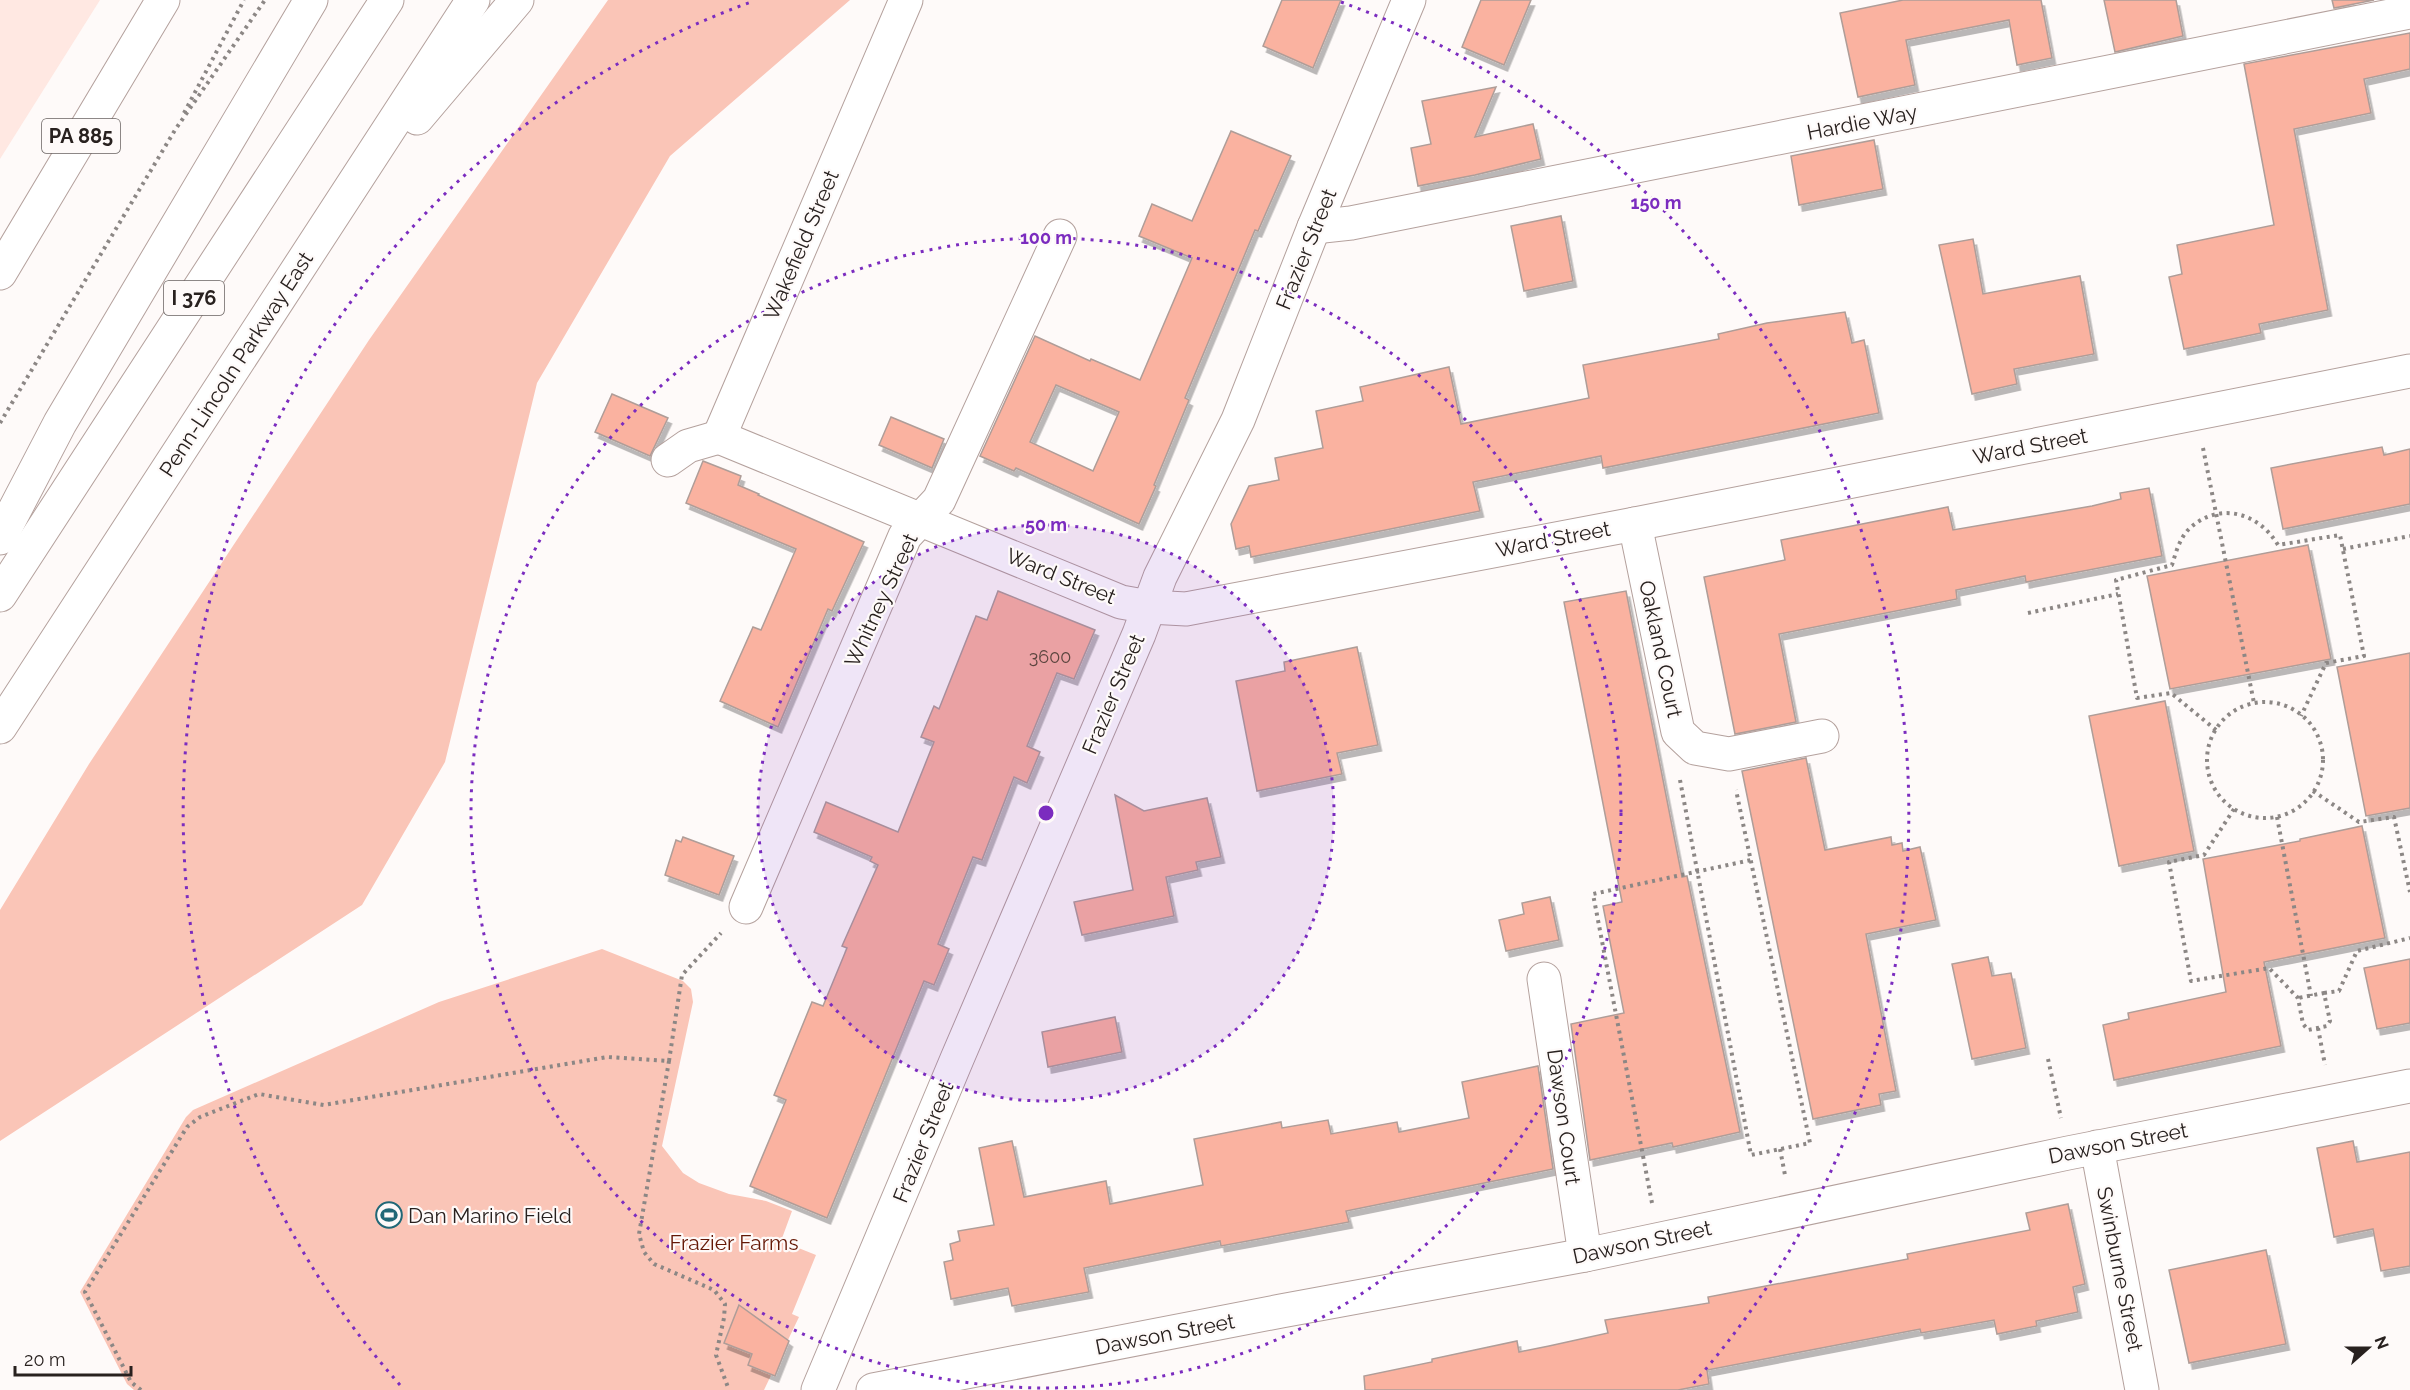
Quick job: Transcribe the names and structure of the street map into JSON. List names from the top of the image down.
{
  "streets": {
    "main road": [
      "Hardie Way",
      "PA 885",
      "Wakefield Street",
      "Frazier Street",
      "I 376",
      "Penn-Lincoln Parkway East",
      "Ward Street",
      "Whitney Street",
      "Oakland Court",
      "Dawson Court",
      "Dawson Street",
      "Swinburne Street"
    ]
  },
  "crossings": [
    ["Hardie Way", "Frazier Street"],
    ["Wakefield Street", "Ward Street"],
    ["Frazier Street", "Ward Street"],
    ["Ward Street", "Whitney Street"],
    ["Ward Street", "Oakland Court"],
    ["Dawson Court", "Dawson Street"],
    ["Dawson Street", "Swinburne Street"]
  ],
  "parks": ["Frazier Farms"],
  "places": {
    "sports": ["Dan Marino Field"]
  },
  "house_numbers": ["3600"],
  "scale_bar": "20 m",
  "north": "right",
  "rings": ["150 m", "100 m", "50 m"]
}
